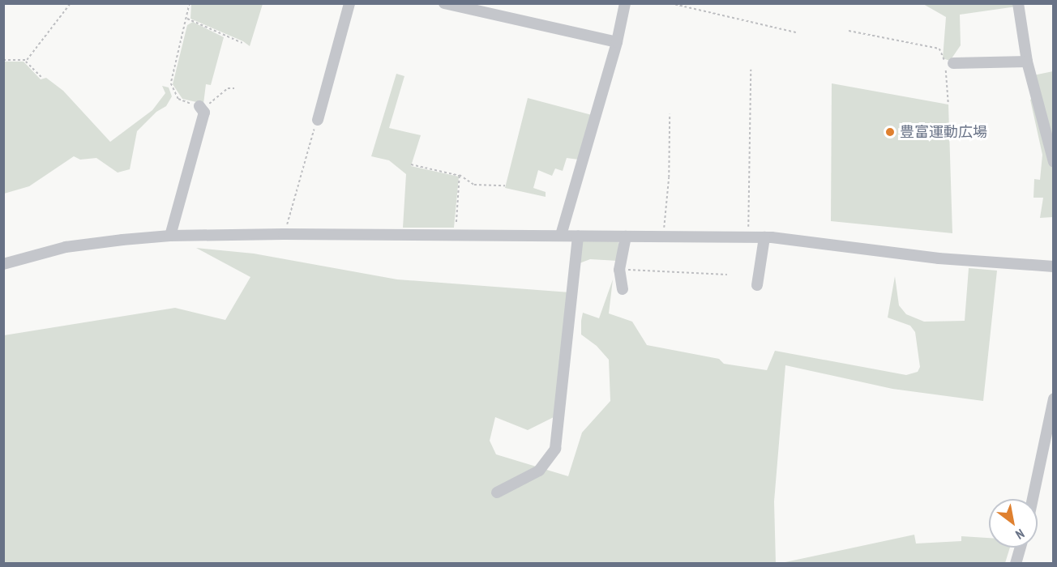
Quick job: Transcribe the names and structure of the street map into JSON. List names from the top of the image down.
{
  "places": ["豊富運動広場"],
  "north": "bottom right"
}
